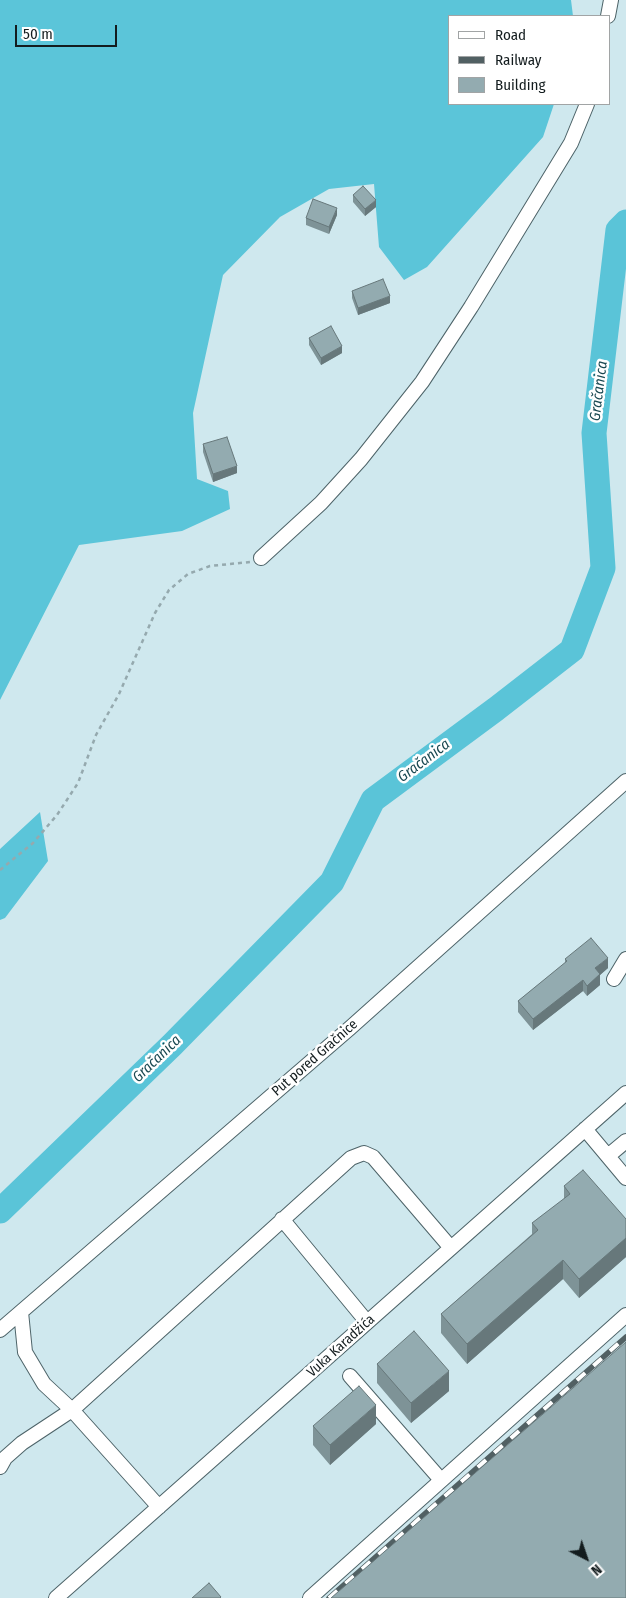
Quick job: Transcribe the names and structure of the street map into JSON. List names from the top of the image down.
{
  "streets": {
    "street": ["Put pored Gračnice", "Vuka Karadžića"]
  },
  "water": ["Gračanica"],
  "legend": ["Road", "Railway", "Building"],
  "scale_bar": "50 m",
  "north": "bottom right"
}
